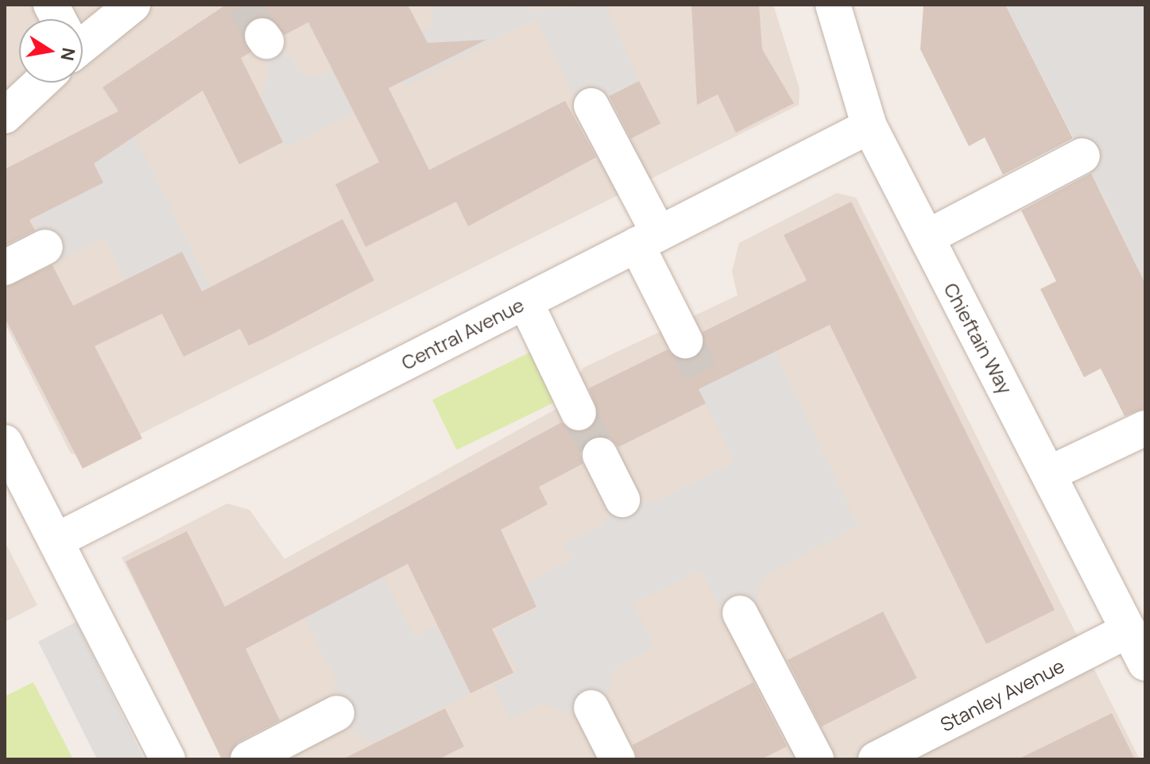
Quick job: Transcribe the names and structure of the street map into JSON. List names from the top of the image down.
{
  "streets": {
    "street": ["Central Avenue", "Chieftain Way", "Stanley Avenue"]
  },
  "crossings": [
    ["Central Avenue", "Chieftain Way"],
    ["Chieftain Way", "Stanley Avenue"]
  ],
  "north": "right"
}
